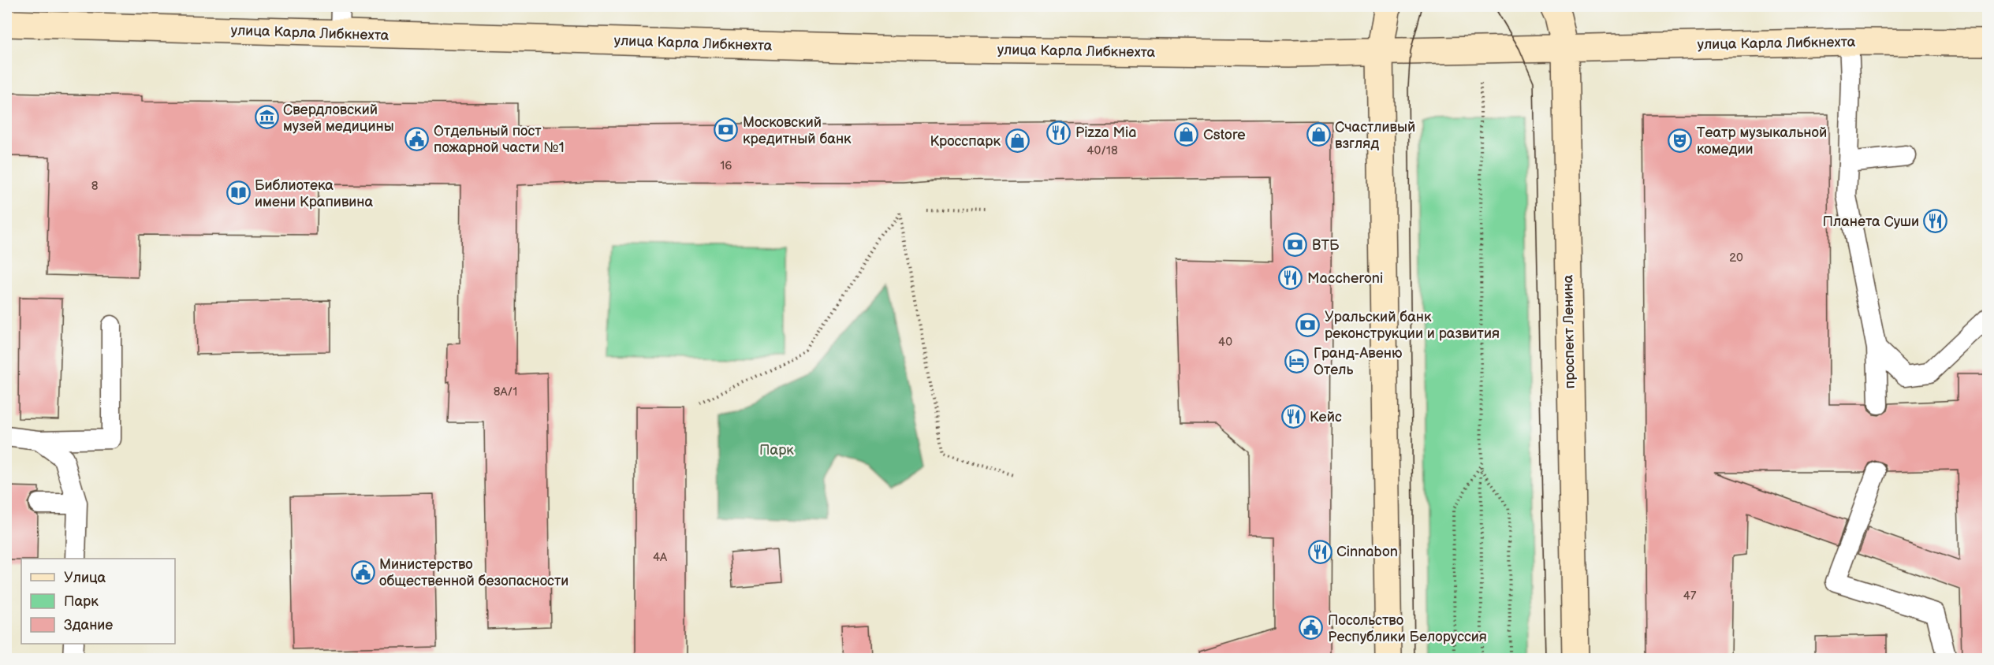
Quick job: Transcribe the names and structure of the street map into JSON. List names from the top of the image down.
{
  "streets": {
    "main road": ["улица Карла Либкнехта", "проспект Ленина"]
  },
  "crossings": [
    ["улица Карла Либкнехта", "проспект Ленина"]
  ],
  "parks": ["Парк"],
  "places": {
    "museum": ["Свердловский музей медицины"],
    "bank": ["Московский кредитный банк", "ВТБ", "Уральский банк реконструкции и развития"],
    "restaurant": [
      "Pizza Mia",
      "Планета Суши",
      "Maccheroni",
      "Кейс",
      "Cinnabon"
    ],
    "shop": ["Cstore", "Счастливый взгляд", "Кросспарк"],
    "public building": ["Отдельный пост пожарной части №1", "Министерство общественной безопасности", "Посольство Республики Белоруссия"],
    "theatre": ["Театр музыкальной комедии"],
    "library": ["Библиотека имени Крапивина"],
    "hotel": ["Гранд-Авеню Отель"]
  },
  "house_numbers": [
    "40/18",
    "16",
    "8",
    "20",
    "40",
    "8А/1",
    "4А",
    "47"
  ],
  "legend": ["Улица", "Парк", "Здание"]
}
